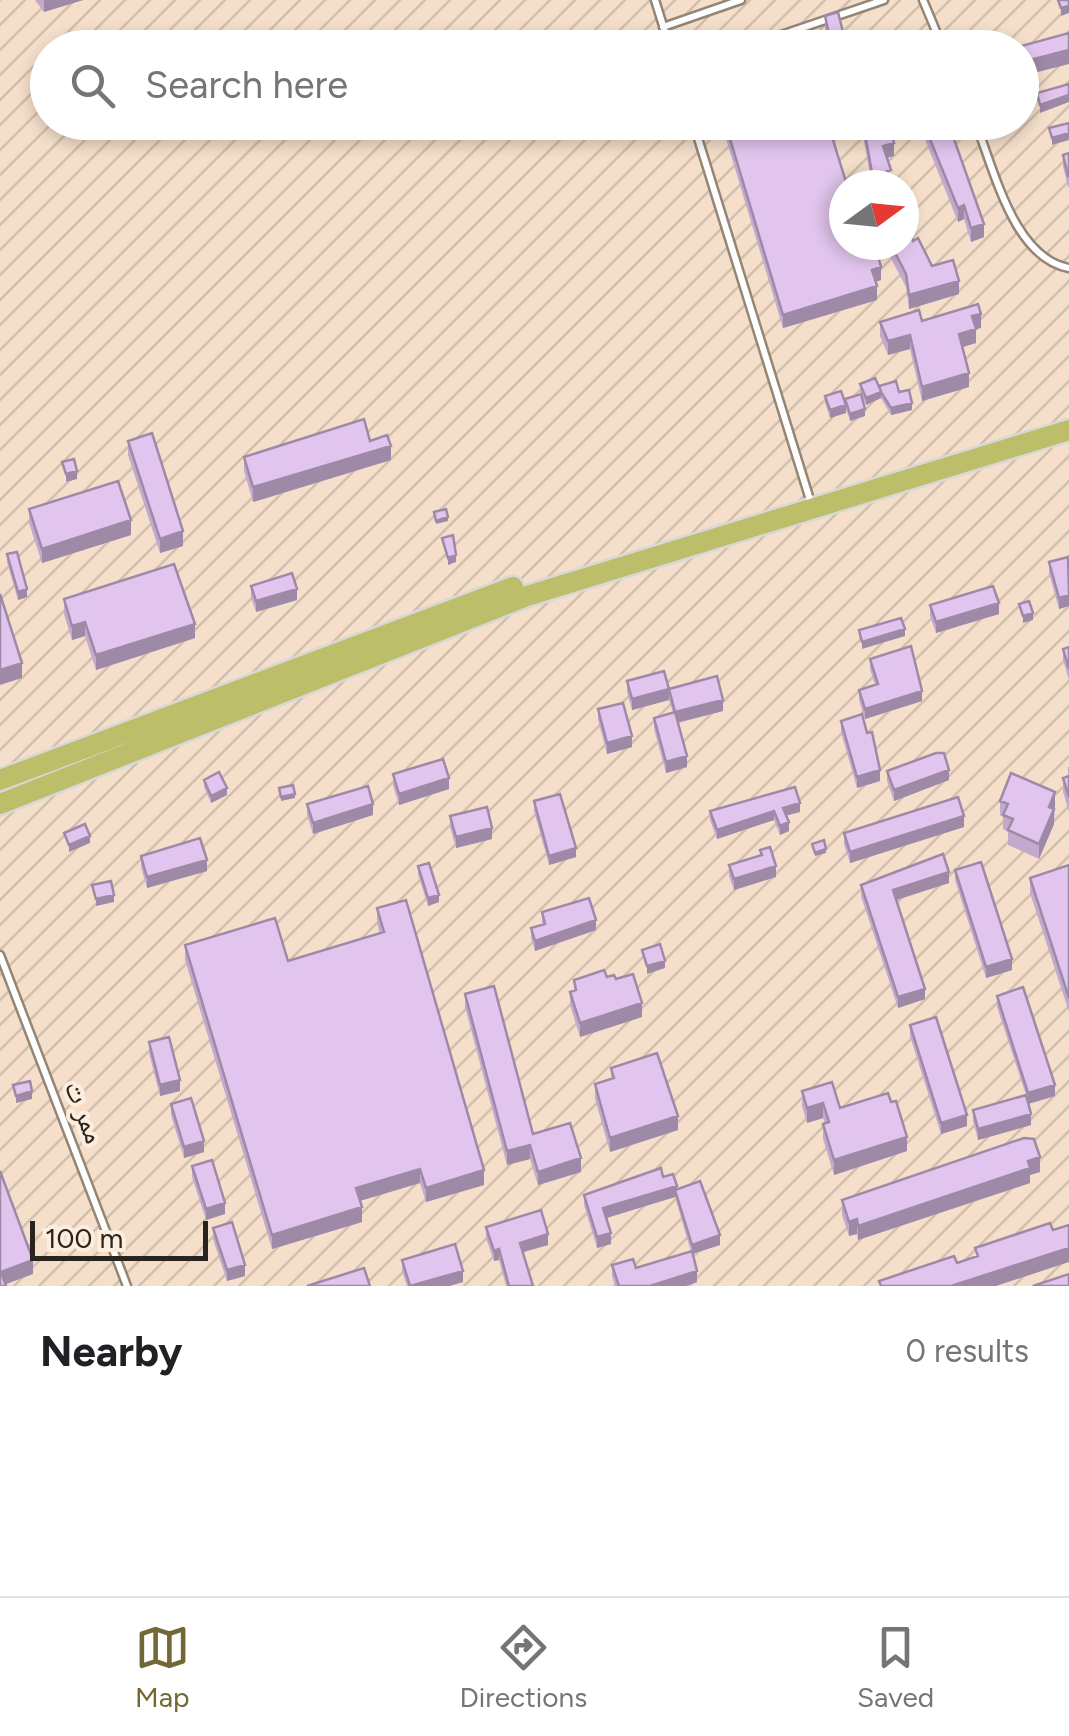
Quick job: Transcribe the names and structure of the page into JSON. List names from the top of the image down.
{
  "streets": {
    "lane": ["ممر ت"]
  },
  "scale_bar": "100 m",
  "north": "right",
  "page": {
    "search": "Search here",
    "scale": "100 m",
    "heading": ["Nearby", "0 results"],
    "nav": ["Map", "Directions", "Saved"]
  }
}
